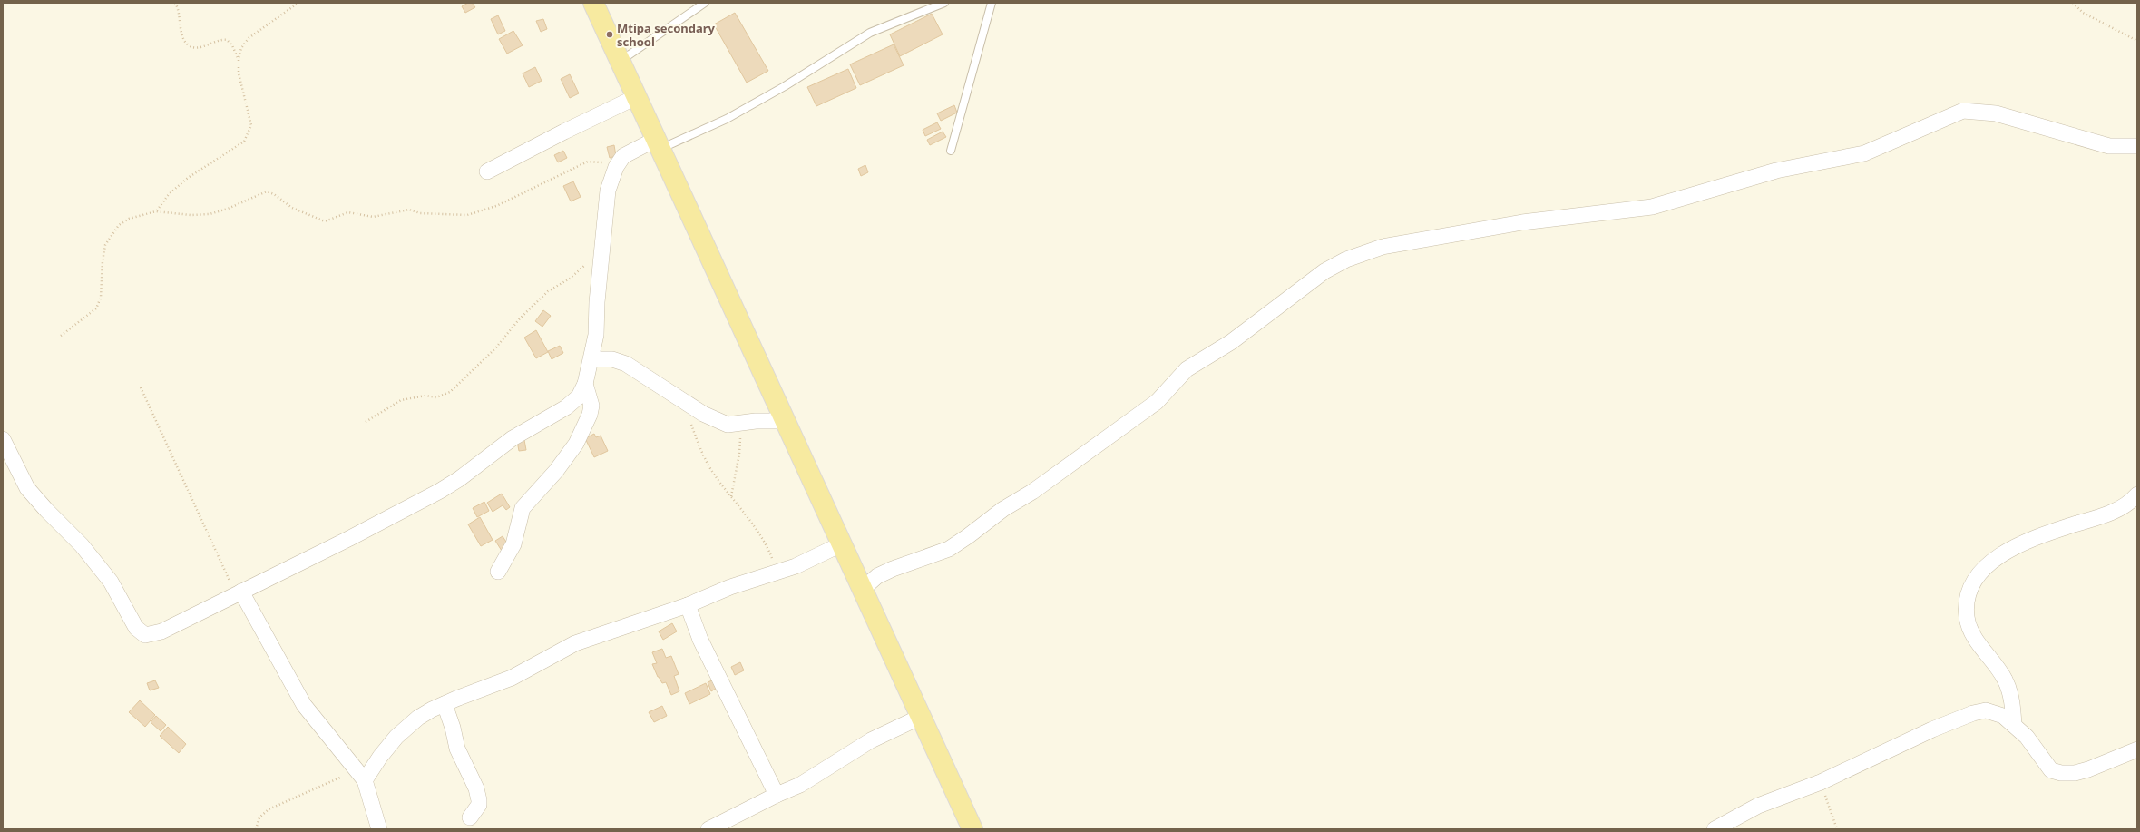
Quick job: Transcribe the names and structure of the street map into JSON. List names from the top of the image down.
{
  "places": ["Mtipa secondary school"]
}
